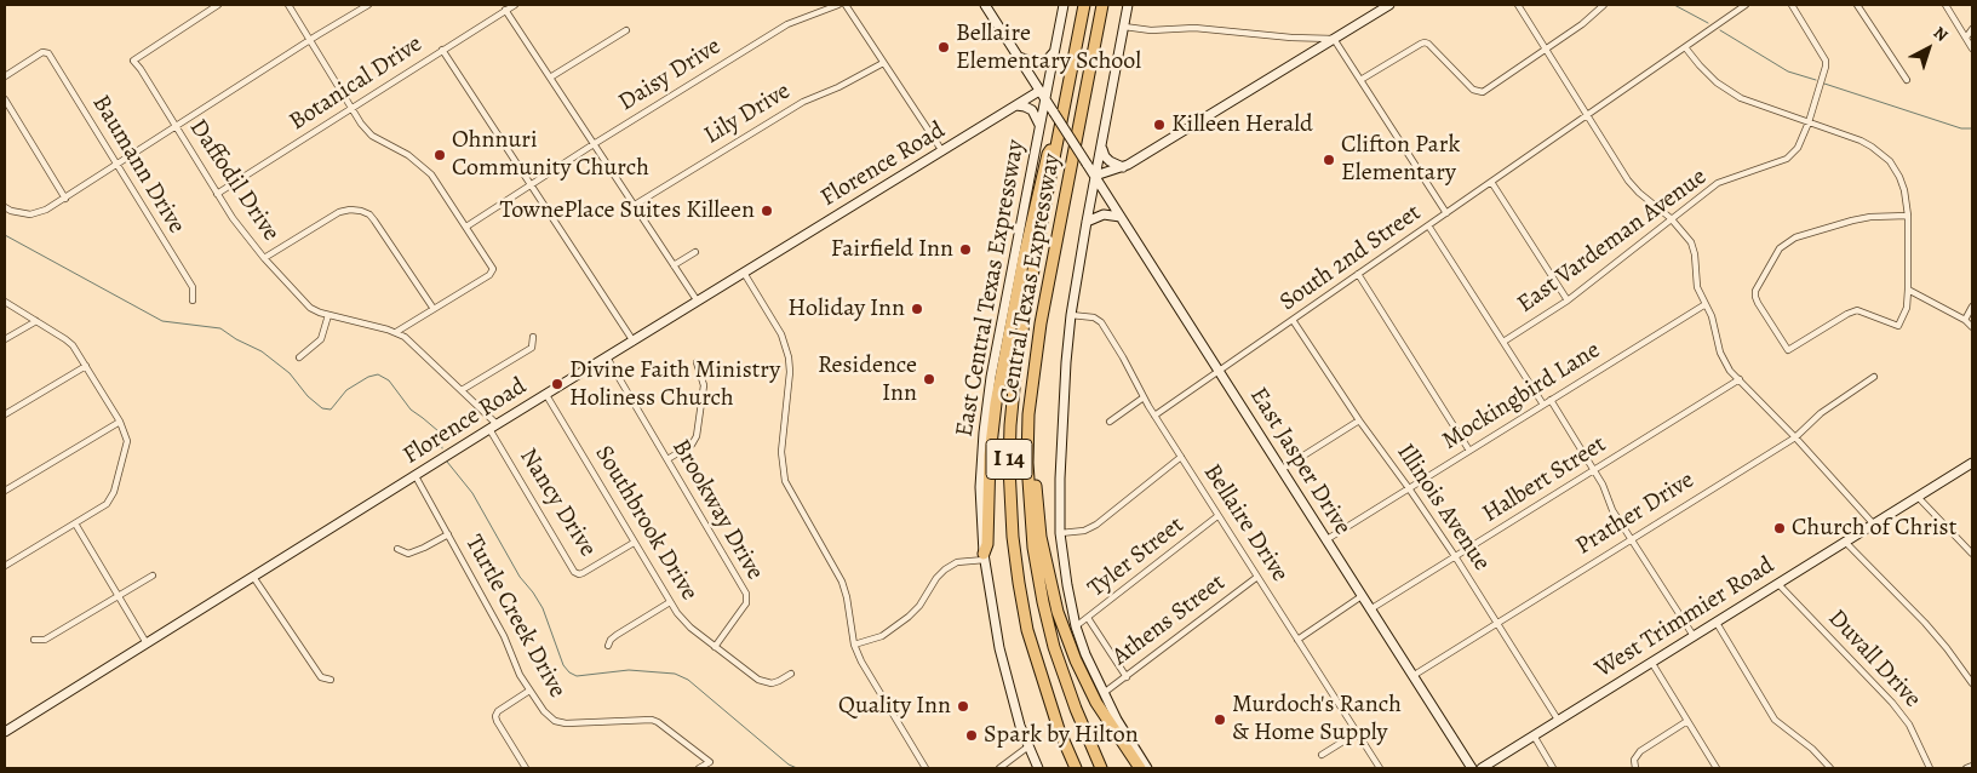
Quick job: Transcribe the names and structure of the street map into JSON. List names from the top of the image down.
{
  "streets": {
    "highway": ["Central Texas Expressway", "I 14"],
    "street": [
      "Daisy Drive",
      "Botanical Drive",
      "Lily Drive",
      "Baumann Drive",
      "Florence Road",
      "Daffodil Drive",
      "East Vardeman Avenue",
      "South 2nd Street",
      "East Central Texas Expressway",
      "Mockingbird Lane",
      "East Jasper Drive",
      "Halbert Street",
      "Nancy Drive",
      "Illinois Avenue",
      "Brookway Drive",
      "Prather Drive",
      "Southbrook Drive",
      "Bellaire Drive",
      "Tyler Street",
      "Turtle Creek Drive",
      "West Trimmier Road",
      "Athens Street",
      "Duvall Drive"
    ]
  },
  "crossings": [
    ["Botanical Drive", "Daffodil Drive"],
    ["Florence Road", "Daffodil Drive"],
    ["Florence Road", "East Central Texas Expressway"],
    ["Florence Road", "East Jasper Drive"],
    ["Florence Road", "Nancy Drive"],
    ["Florence Road", "Brookway Drive"],
    ["Florence Road", "Southbrook Drive"],
    ["Florence Road", "Turtle Creek Drive"],
    ["Daffodil Drive", "Nancy Drive"],
    ["South 2nd Street", "East Jasper Drive"],
    ["South 2nd Street", "Illinois Avenue"],
    ["South 2nd Street", "Bellaire Drive"],
    ["East Central Texas Expressway", "East Jasper Drive"],
    ["Mockingbird Lane", "East Jasper Drive"],
    ["Mockingbird Lane", "Illinois Avenue"],
    ["East Jasper Drive", "Halbert Street"],
    ["East Jasper Drive", "Prather Drive"],
    ["Halbert Street", "Illinois Avenue"],
    ["Nancy Drive", "Southbrook Drive"],
    ["Illinois Avenue", "Prather Drive"],
    ["Illinois Avenue", "West Trimmier Road"],
    ["Brookway Drive", "Southbrook Drive"],
    ["Bellaire Drive", "Tyler Street"],
    ["Bellaire Drive", "Athens Street"],
    ["West Trimmier Road", "Duvall Drive"]
  ],
  "places": [
    "Bellaire Elementary School",
    "Killeen Herald",
    "Ohnnuri Community Church",
    "Clifton Park Elementary",
    "TownePlace Suites Killeen",
    "Fairfield Inn",
    "Holiday Inn",
    "Residence Inn",
    "Divine Faith Ministry Holiness Church",
    "Church of Christ",
    "Quality Inn",
    "Murdoch's Ranch & Home Supply",
    "Spark by Hilton"
  ],
  "north": "top right"
}
